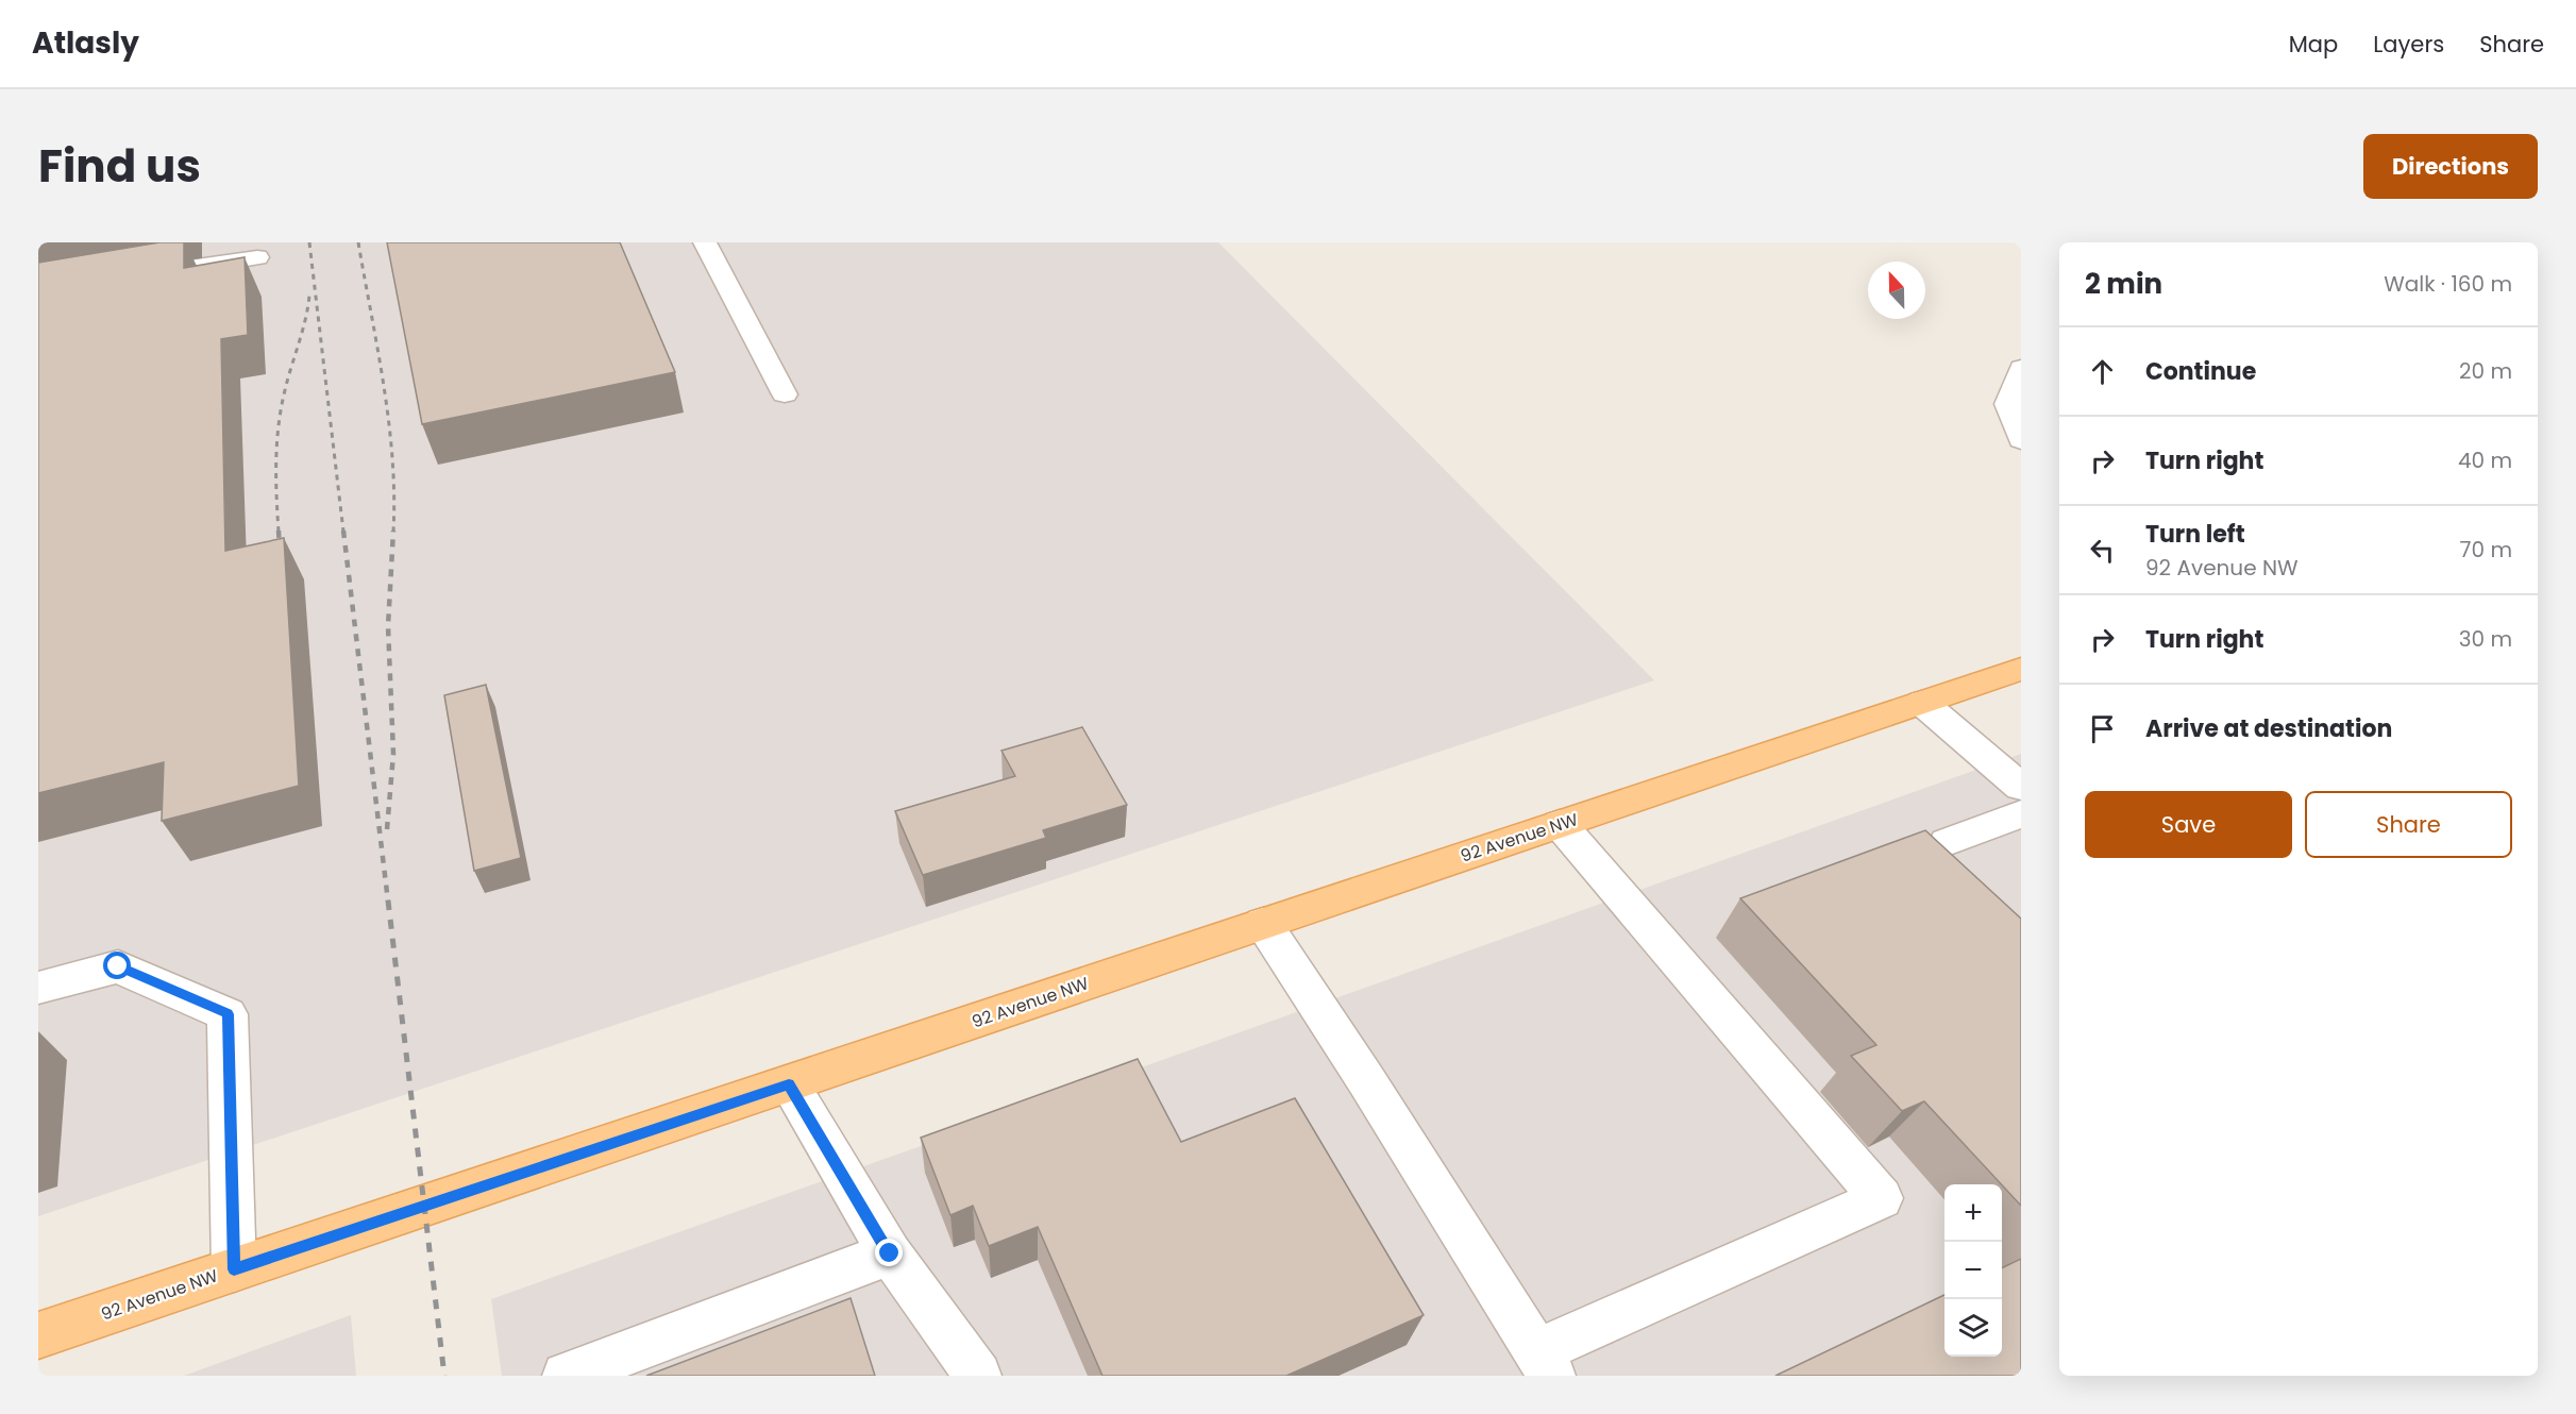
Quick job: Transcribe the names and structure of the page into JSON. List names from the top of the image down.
{
  "streets": {
    "main road": ["92 Avenue NW"]
  },
  "north": "top",
  "page": {
    "header": "Atlasly",
    "nav": ["Map", "Layers", "Share"],
    "title": "Find us",
    "buttons": [
      "Directions",
      ["Save", "Share"]
    ],
    "heading": ["2 min", "Walk · 160 m"],
    "list": [
      ["Continue", "20 m"],
      ["Turn right", "40 m"],
      ["Turn left", "92 Avenue NW", "70 m"],
      ["Turn right", "30 m"],
      "Arrive at destination"
    ],
    "map_buttons": ["+", "−"]
  }
}
